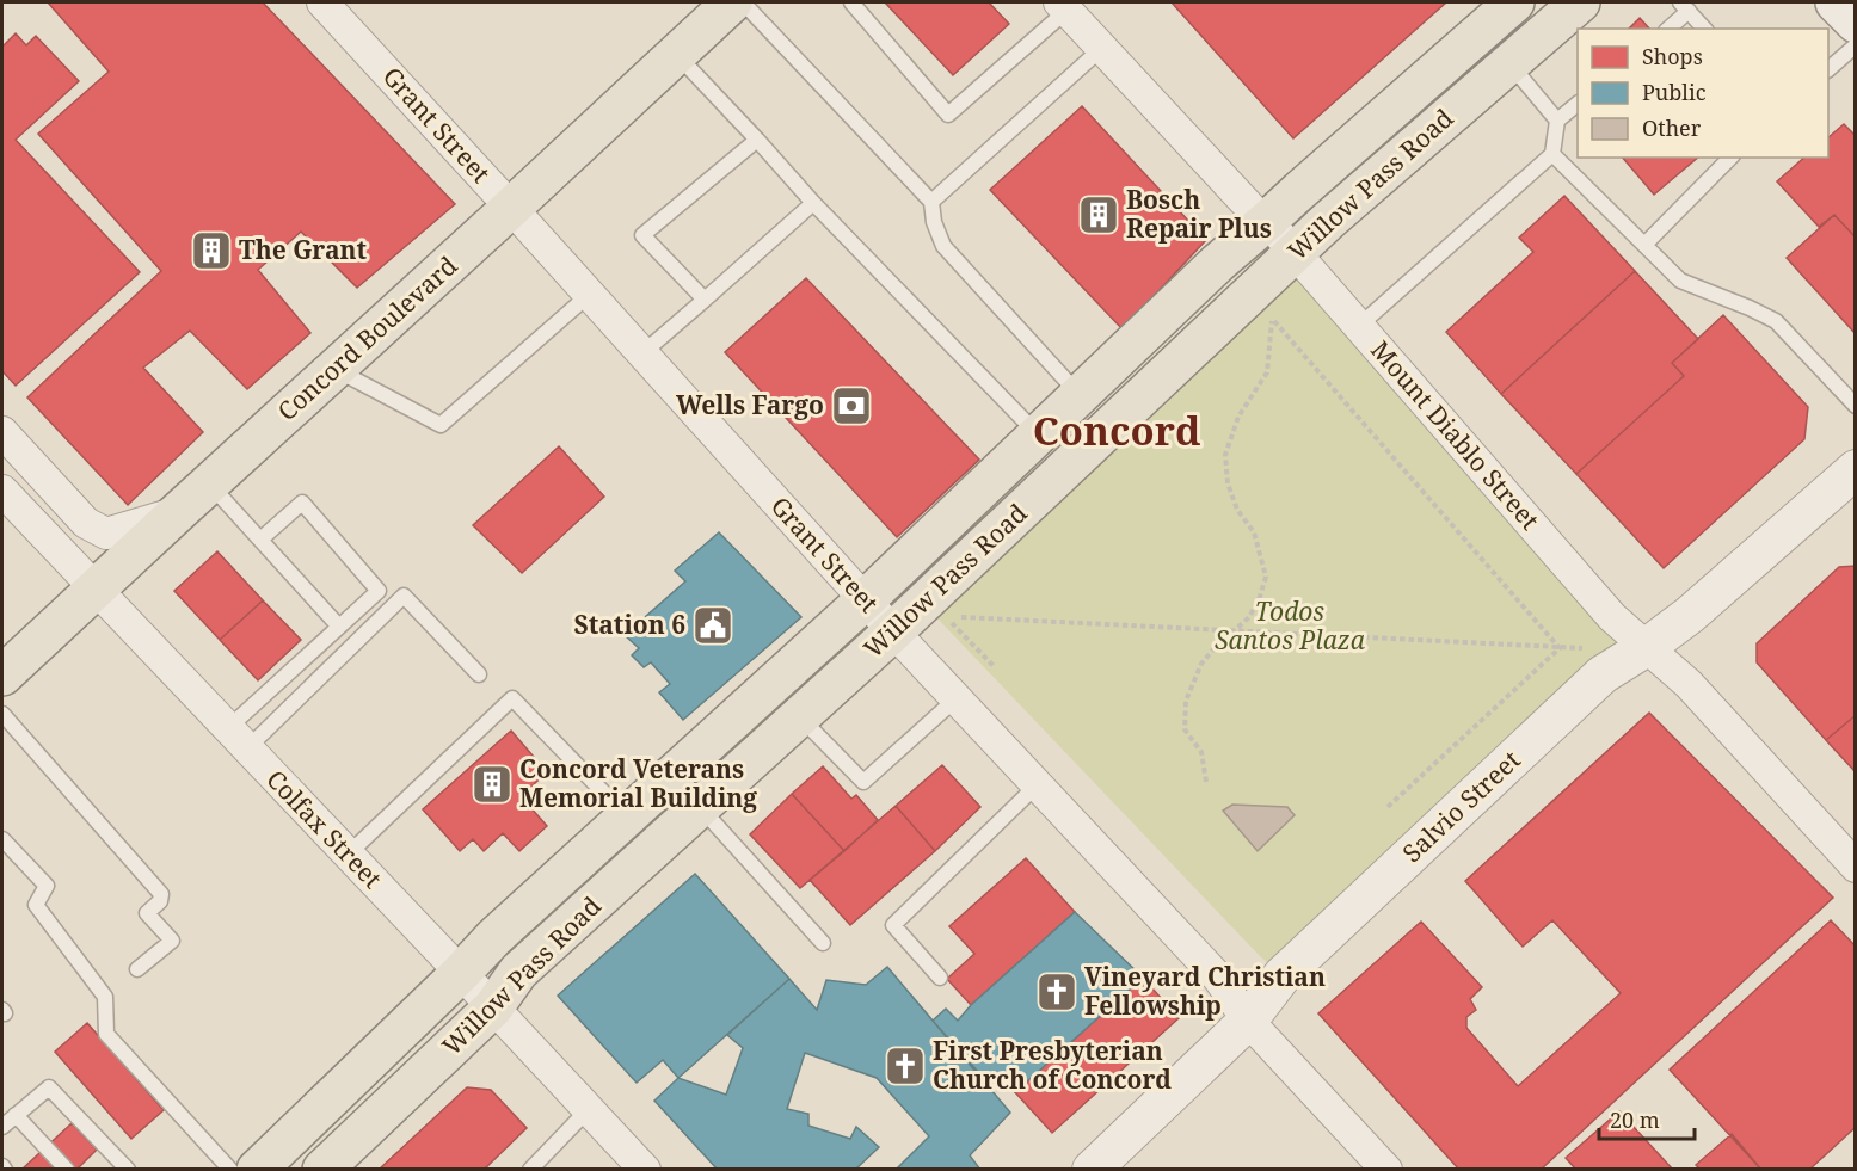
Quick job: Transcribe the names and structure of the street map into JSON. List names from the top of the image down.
{
  "streets": {
    "main road": ["Willow Pass Road", "Concord Boulevard"],
    "street": [
      "Grant Street",
      "Mount Diablo Street",
      "Salvio Street",
      "Colfax Street"
    ]
  },
  "crossings": [
    ["Grant Street", "Willow Pass Road"],
    ["Grant Street", "Concord Boulevard"],
    ["Grant Street", "Salvio Street"],
    ["Willow Pass Road", "Mount Diablo Street"],
    ["Willow Pass Road", "Colfax Street"],
    ["Concord Boulevard", "Colfax Street"],
    ["Mount Diablo Street", "Salvio Street"]
  ],
  "districts": ["Concord"],
  "parks": ["Todos Santos Plaza"],
  "places": {
    "building": ["Bosch Repair Plus", "The Grant", "Concord Veterans Memorial Building"],
    "bank": ["Wells Fargo"],
    "public building": ["Station 6"],
    "church": ["Vineyard Christian Fellowship", "First Presbyterian Church of Concord"]
  },
  "legend": ["Shops", "Public", "Other"],
  "scale_bar": "20 m"
}
